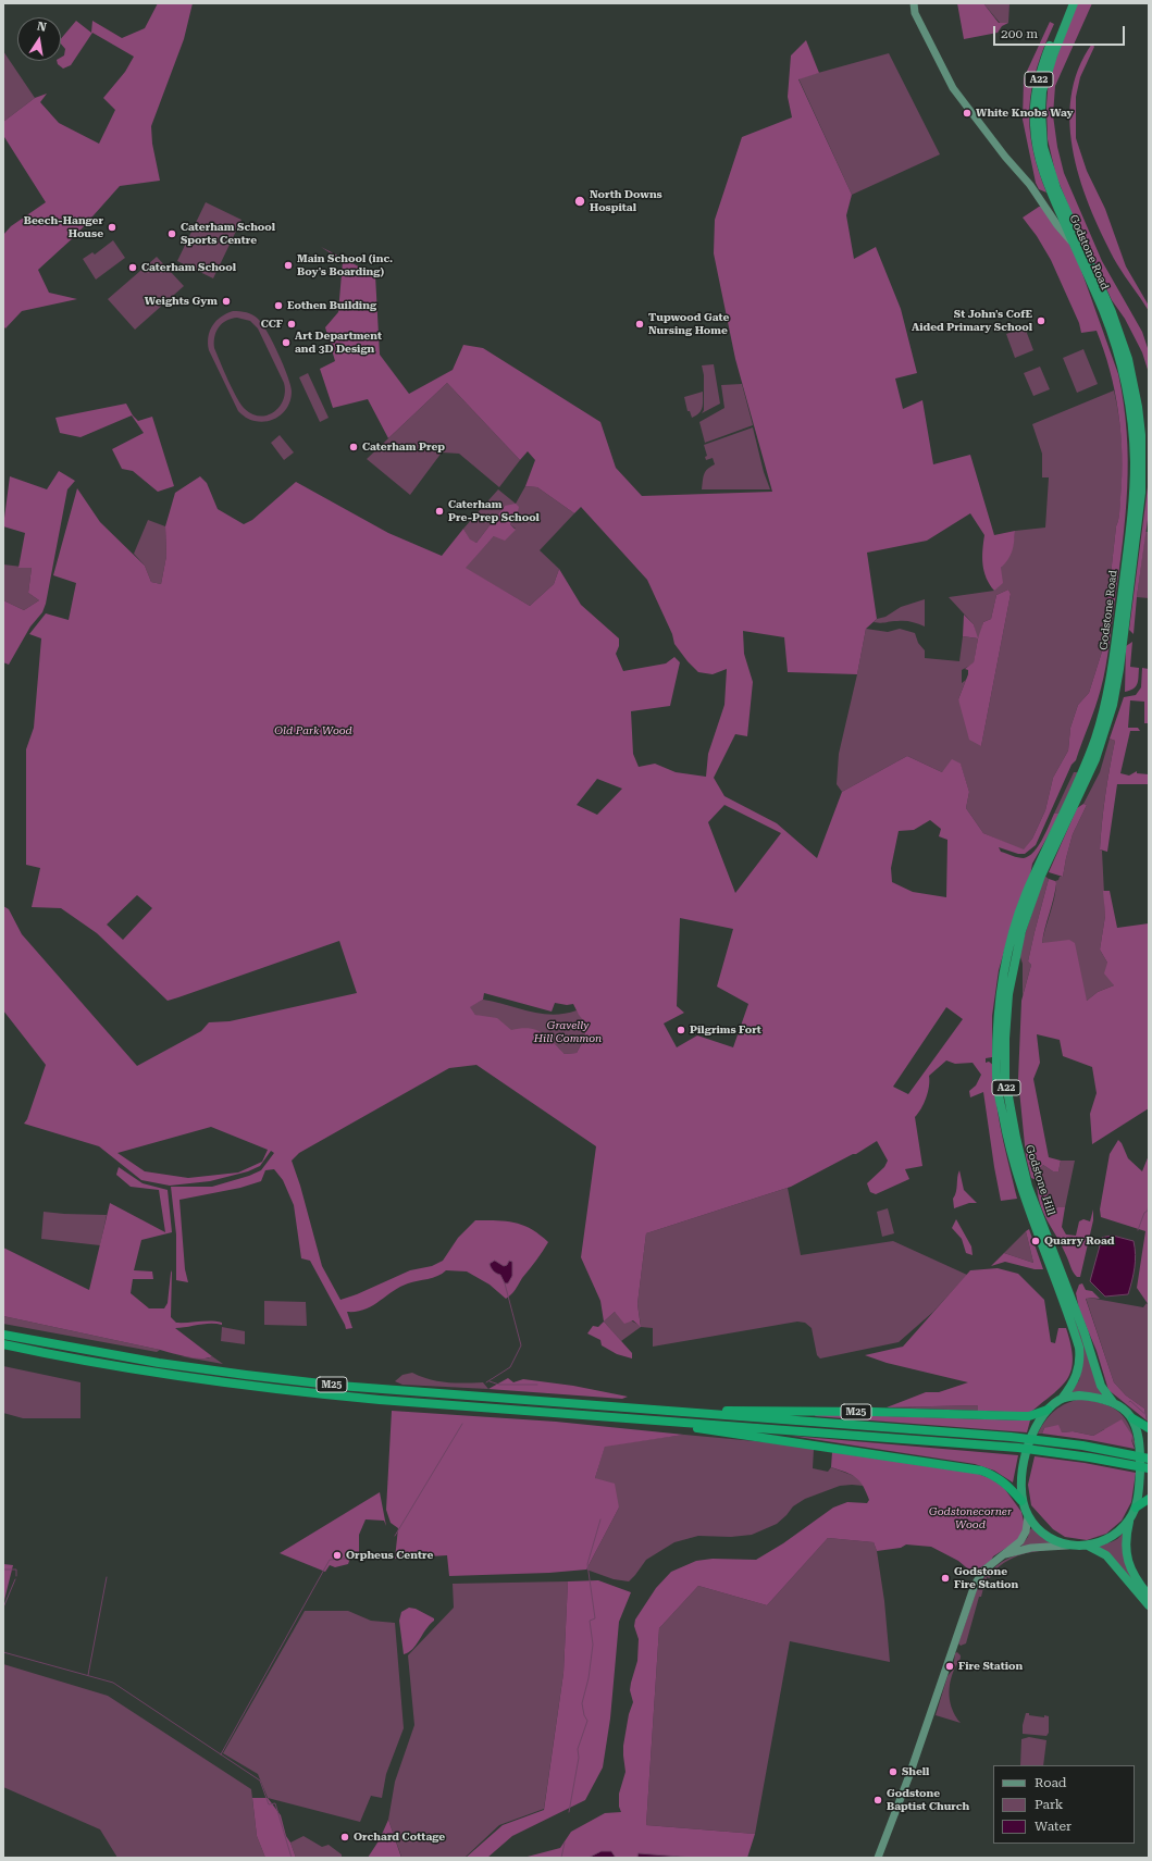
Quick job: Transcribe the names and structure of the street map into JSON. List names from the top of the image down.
{
  "streets": {
    "highway": [
      "A22",
      "Godstone Road",
      "Godstone Hill",
      "M25"
    ]
  },
  "crossings": [
    ["A22", "Godstone Road"],
    ["Godstone Road", "Godstone Hill"],
    ["Godstone Hill", "M25"]
  ],
  "parks": ["Old Park Wood", "Gravelly Hill Common", "Godstonecorner Wood"],
  "places": [
    "White Knobs Way",
    "North Downs Hospital",
    "Beech-Hanger House",
    "Caterham School Sports Centre",
    "Main School (inc. Boy's Boarding)",
    "Caterham School",
    "Weights Gym",
    "Eothen Building",
    "St John's CofE Aided Primary School",
    "CCF",
    "Tupwood Gate Nursing Home",
    "Art Department and 3D Design",
    "Caterham Prep",
    "Caterham Pre-Prep School",
    "Pilgrims Fort",
    "Quarry Road",
    "Orpheus Centre",
    "Godstone Fire Station",
    "Fire Station",
    "Shell",
    "Godstone Baptist Church",
    "Orchard Cottage"
  ],
  "legend": ["Road", "Park", "Water"],
  "scale_bar": "200 m",
  "north": "top"
}
